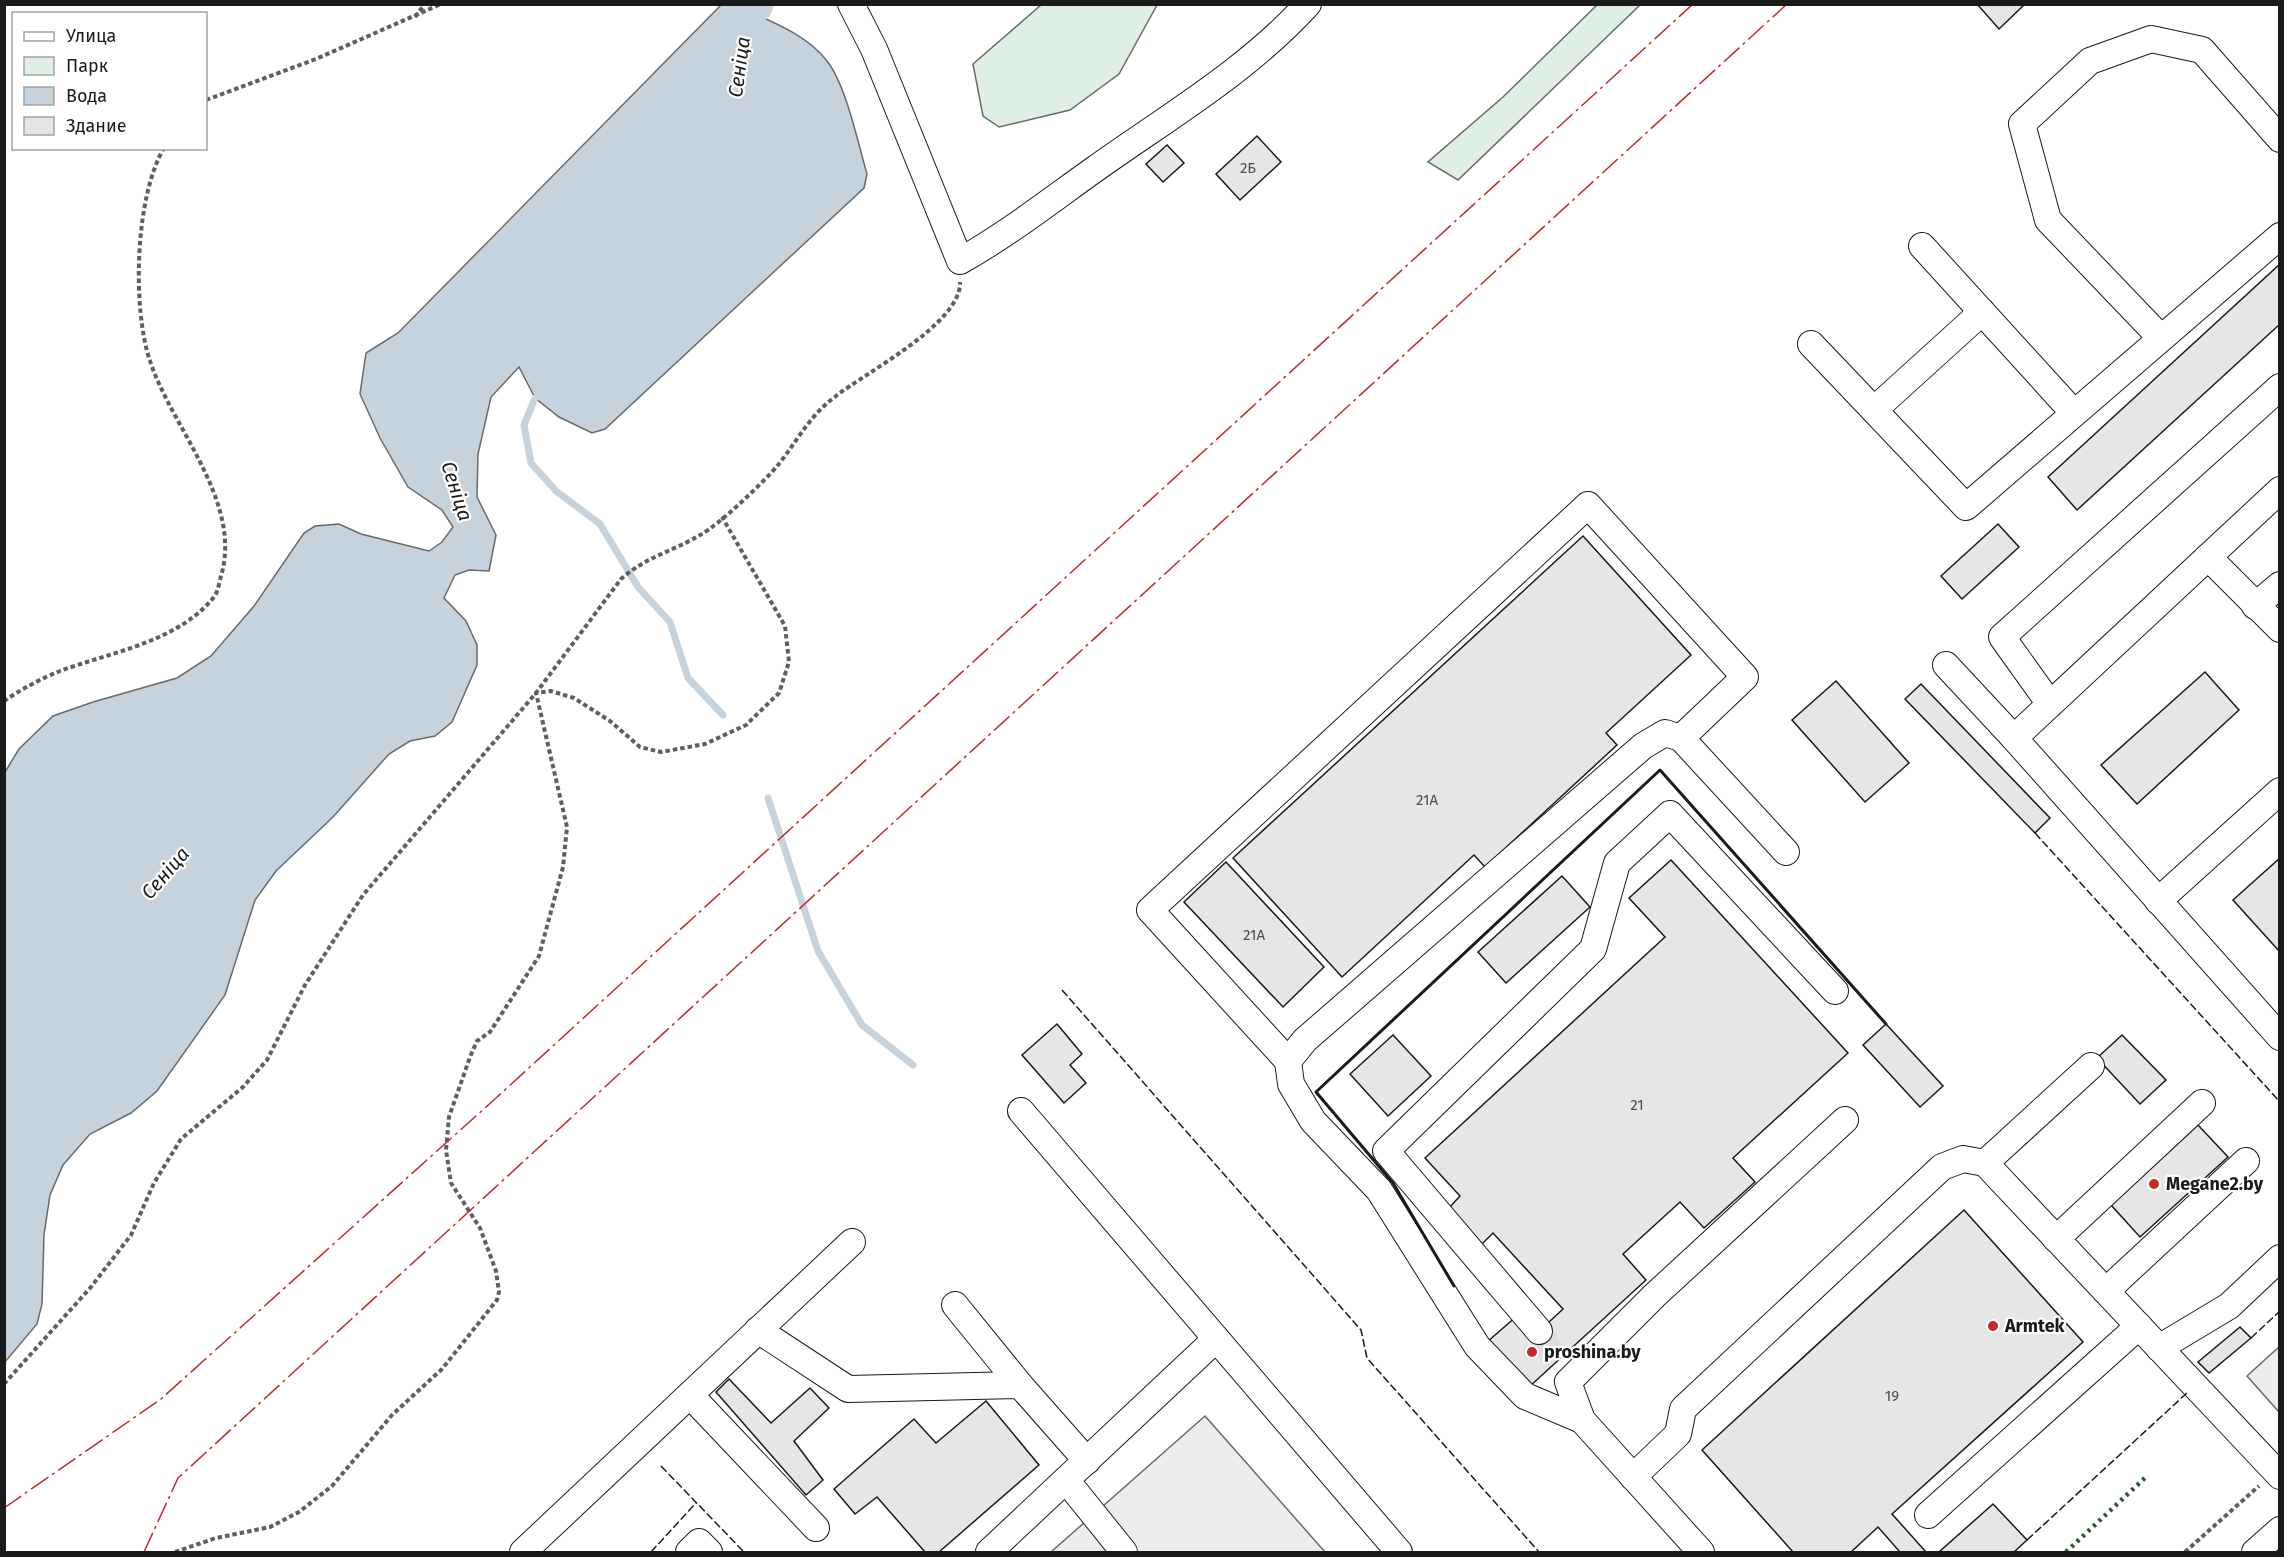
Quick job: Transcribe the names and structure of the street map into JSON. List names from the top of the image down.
{
  "water": ["Сеніца"],
  "places": ["Megane2.by", "Armtek", "proshina.by"],
  "house_numbers": [
    "2Б",
    "21А",
    "21А",
    "21",
    "19"
  ],
  "legend": [
    "Улица",
    "Парк",
    "Вода",
    "Здание"
  ]
}
